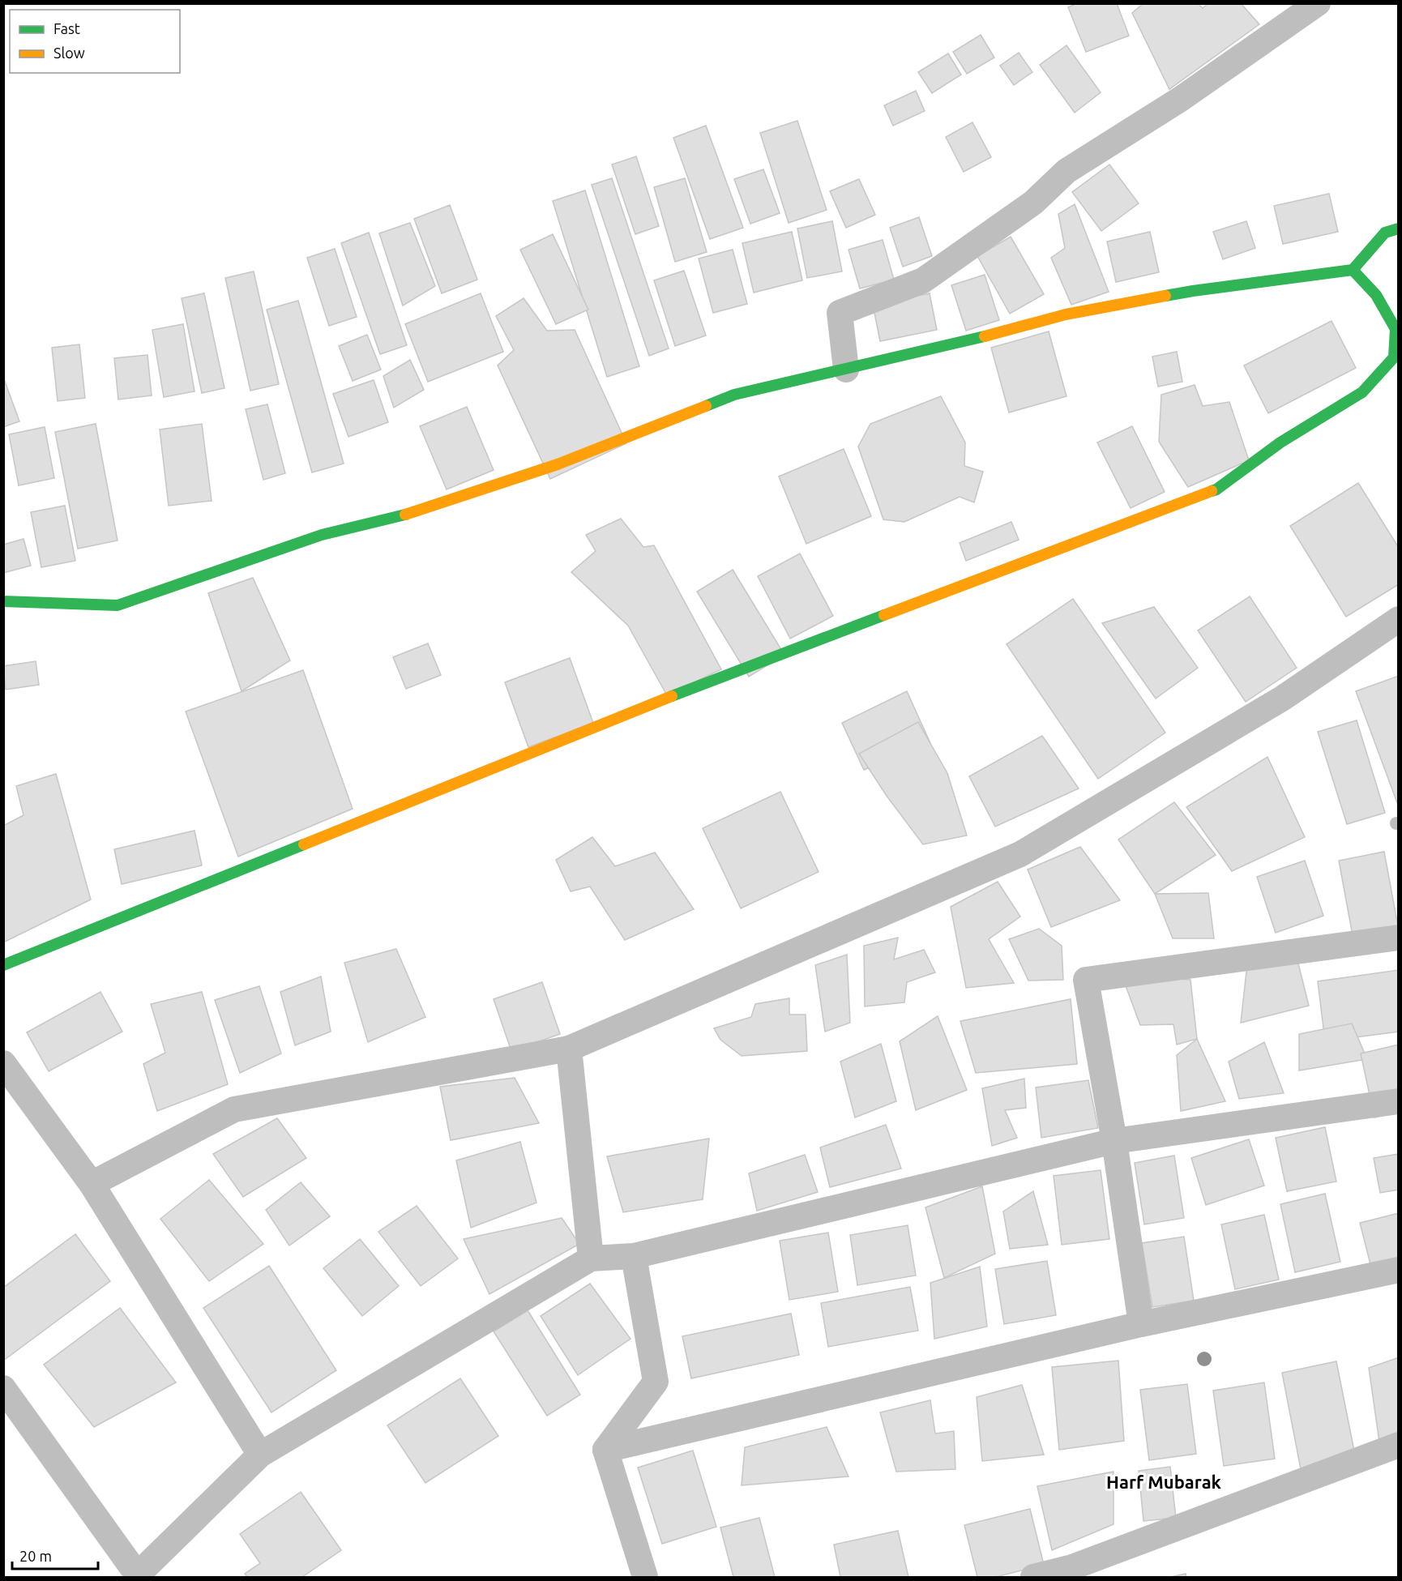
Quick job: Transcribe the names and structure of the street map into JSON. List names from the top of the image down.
{
  "districts": ["Harf Mubarak"],
  "legend": ["Fast", "Slow"],
  "scale_bar": "20 m"
}
